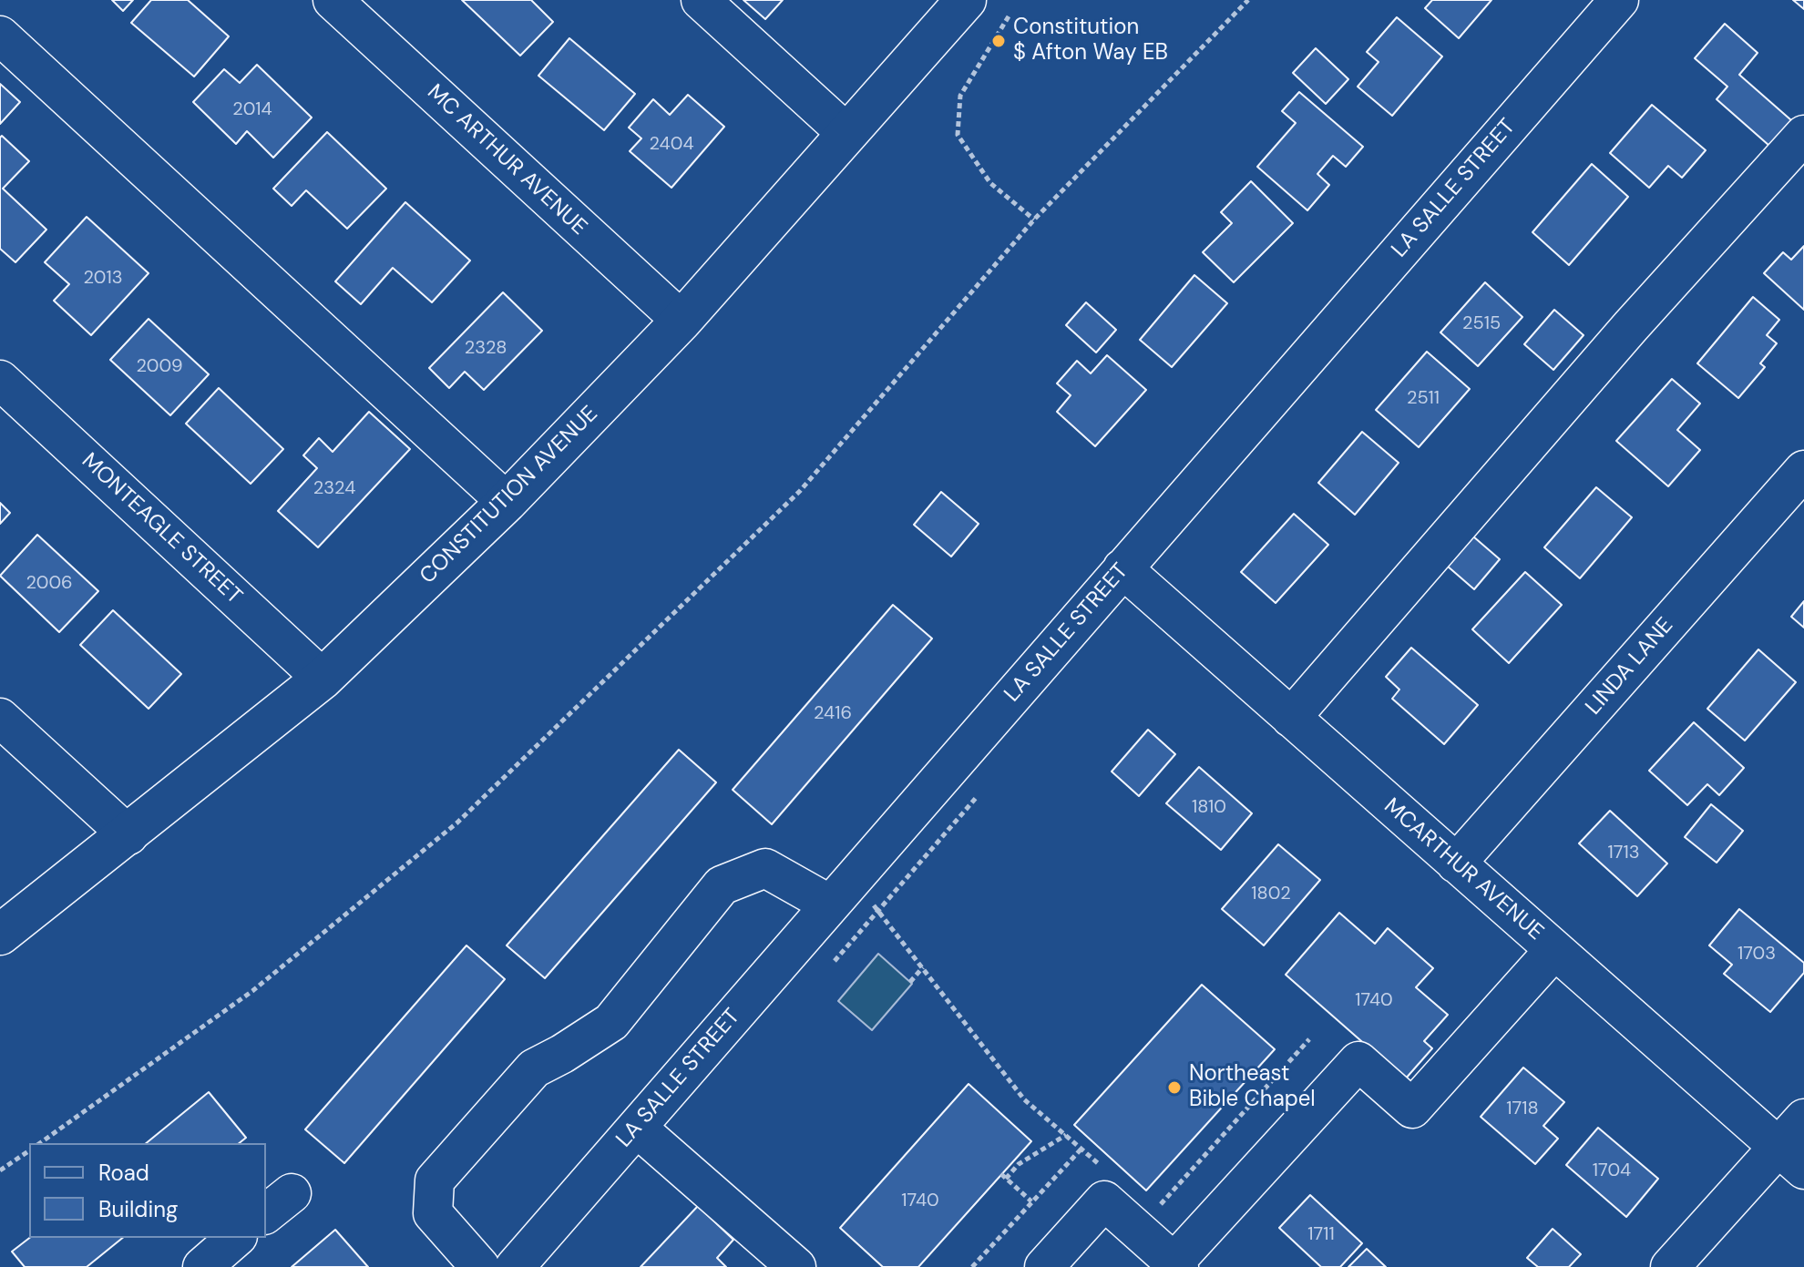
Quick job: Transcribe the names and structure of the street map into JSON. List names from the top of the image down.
{
  "streets": {
    "main road": ["CONSTITUTION AVENUE"],
    "street": [
      "MC ARTHUR AVENUE",
      "LA SALLE STREET",
      "MONTEAGLE STREET",
      "LINDA LANE",
      "MCARTHUR AVENUE"
    ]
  },
  "crossings": [
    ["MC ARTHUR AVENUE", "CONSTITUTION AVENUE"],
    ["LA SALLE STREET", "MCARTHUR AVENUE"],
    ["CONSTITUTION AVENUE", "MONTEAGLE STREET"],
    ["LINDA LANE", "MCARTHUR AVENUE"]
  ],
  "places": ["Constitution $ Afton Way EB", "Northeast Bible Chapel"],
  "house_numbers": [
    "2014",
    "2404",
    "2013",
    "2515",
    "2328",
    "2009",
    "2511",
    "2324",
    "2006",
    "2416",
    "1810",
    "1713",
    "1802",
    "1703",
    "1740",
    "1718",
    "1704",
    "1740",
    "1711"
  ],
  "legend": ["Road", "Building"]
}
